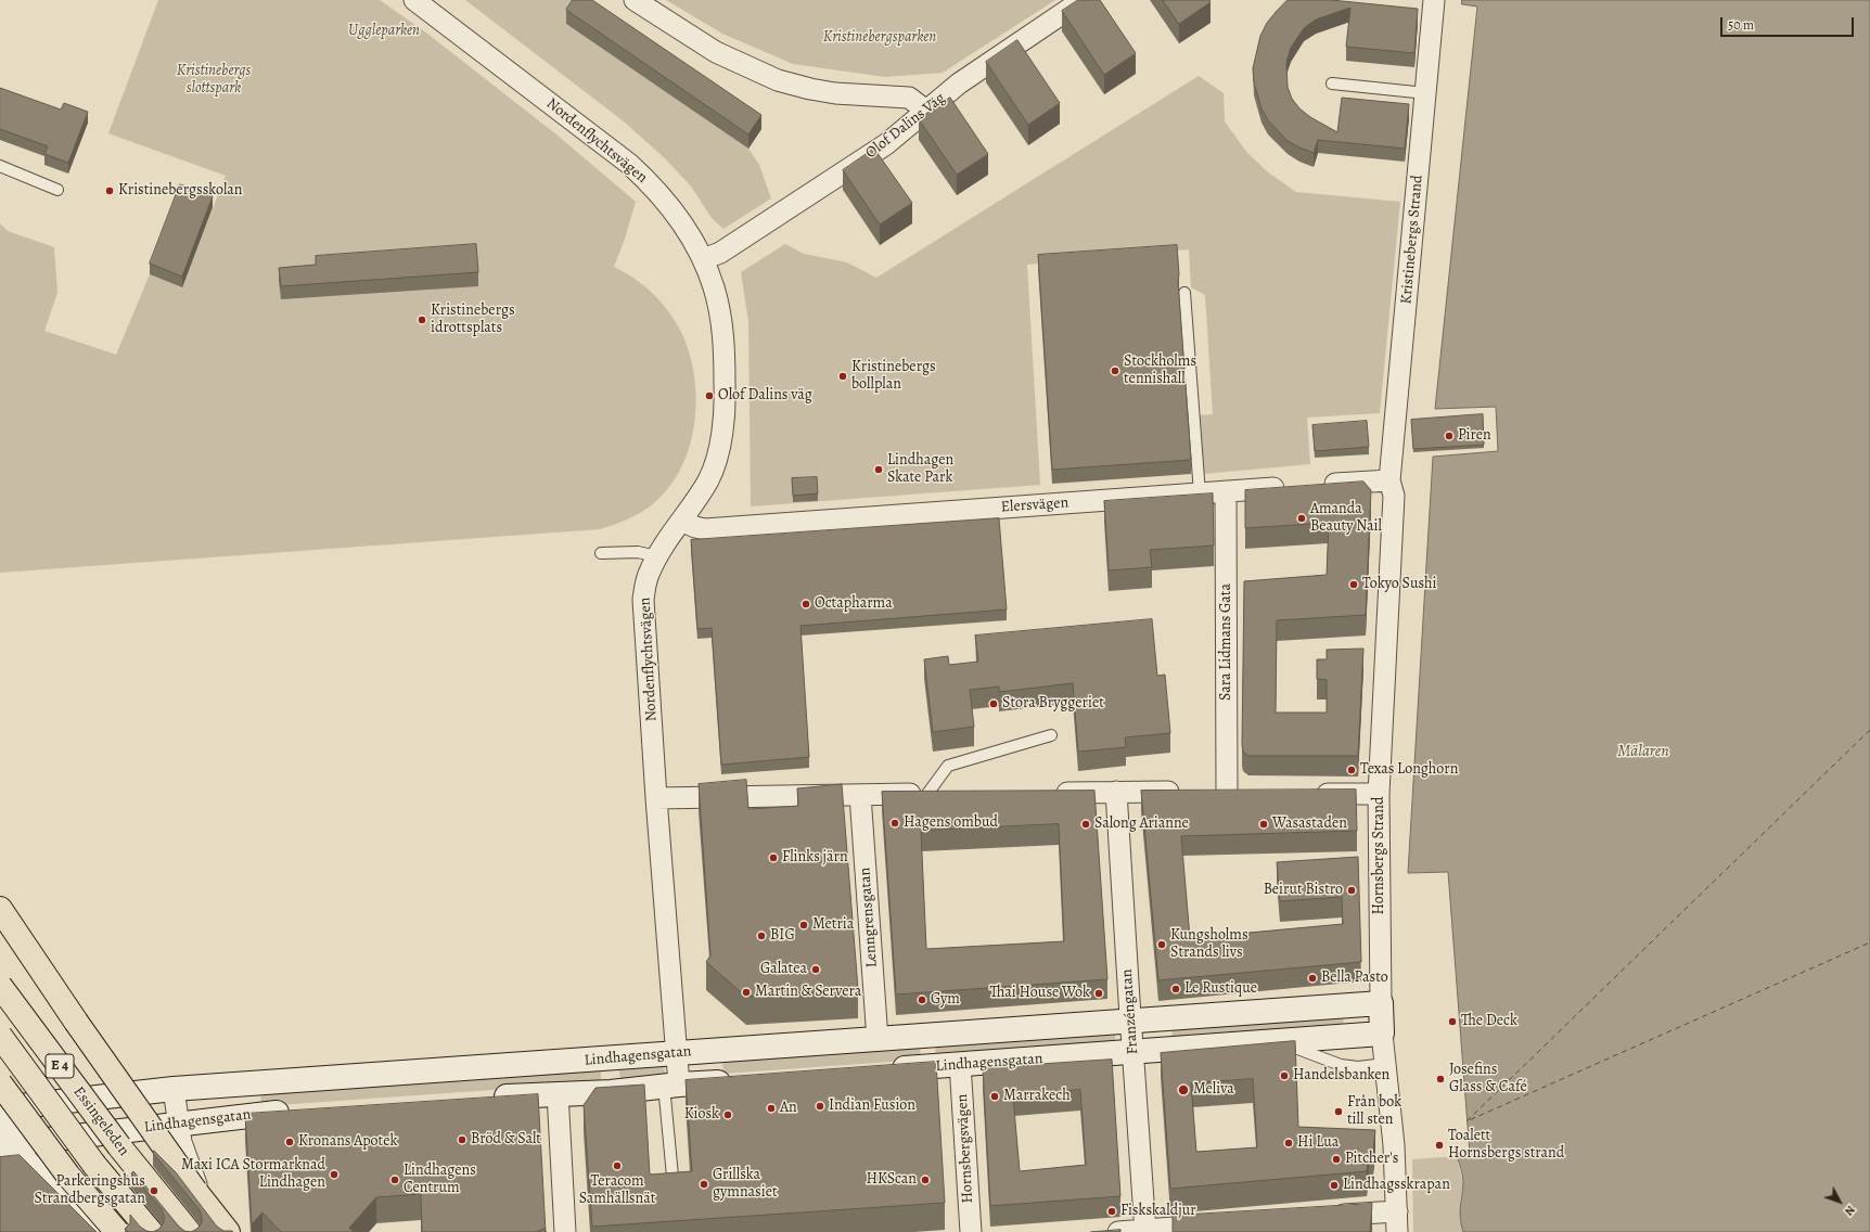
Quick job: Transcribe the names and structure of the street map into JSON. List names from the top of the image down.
{
  "streets": {
    "highway": ["E 4", "Essingeleden"],
    "street": [
      "Olof Dalins Väg",
      "Nordenflychtsvägen",
      "Kristinebergs Strand",
      "Elersvägen",
      "Sara Lidmans Gata",
      "Hornsbergs Strand",
      "Lenngrensgatan",
      "Franzéngatan",
      "Lindhagensgatan",
      "Hornsbergsvägen"
    ]
  },
  "crossings": [
    ["Olof Dalins Väg", "Nordenflychtsvägen"],
    ["Nordenflychtsvägen", "Elersvägen"],
    ["Nordenflychtsvägen", "Lindhagensgatan"],
    ["Kristinebergs Strand", "Hornsbergs Strand"],
    ["Elersvägen", "Sara Lidmans Gata"],
    ["Hornsbergs Strand", "Lindhagensgatan"],
    ["Lenngrensgatan", "Lindhagensgatan"],
    ["Franzéngatan", "Lindhagensgatan"],
    ["Lindhagensgatan", "Hornsbergsvägen"]
  ],
  "water": ["Mälaren"],
  "parks": ["Uggleparken", "Kristinebergsparken", "Kristinebergs slottspark"],
  "places": [
    "Kristinebergsskolan",
    "Kristinebergs idrottsplats",
    "Stockholms tennishall",
    "Kristinebergs bollplan",
    "Olof Dalins väg",
    "Piren",
    "Lindhagen Skate Park",
    "Amanda Beauty Nail",
    "Tokyo Sushi",
    "Octapharma",
    "Stora Bryggeriet",
    "Texas Longhorn",
    "Hagens ombud",
    "Salong Arianne",
    "Wasastaden",
    "Flinks järn",
    "Beirut Bistro",
    "Metria",
    "BIG",
    "Kungsholms Strands livs",
    "Galatea",
    "Bella Pasto",
    "Le Rustique",
    "Martin & Servera",
    "Thai House Wok",
    "Gym",
    "The Deck",
    "Handelsbanken",
    "Josefins Glass & Café",
    "Meliva",
    "Marrakech",
    "Indian Fusion",
    "An",
    "Från bok till sten",
    "Kiosk",
    "Bröd & Salt",
    "Kronans Apotek",
    "Hi Lua",
    "Toalett Hornsbergs strand",
    "Pitcher's",
    "Teracom Samhällsnät",
    "Maxi ICA Stormarknad Lindhagen",
    "Lindhagens Centrum",
    "HKScan",
    "Grillska gymnasiet",
    "Lindhagsskrapan",
    "Parkeringshus Strandbergsgatan",
    "Fiskskaldjur"
  ],
  "scale_bar": "50 m",
  "north": "bottom right"
}
